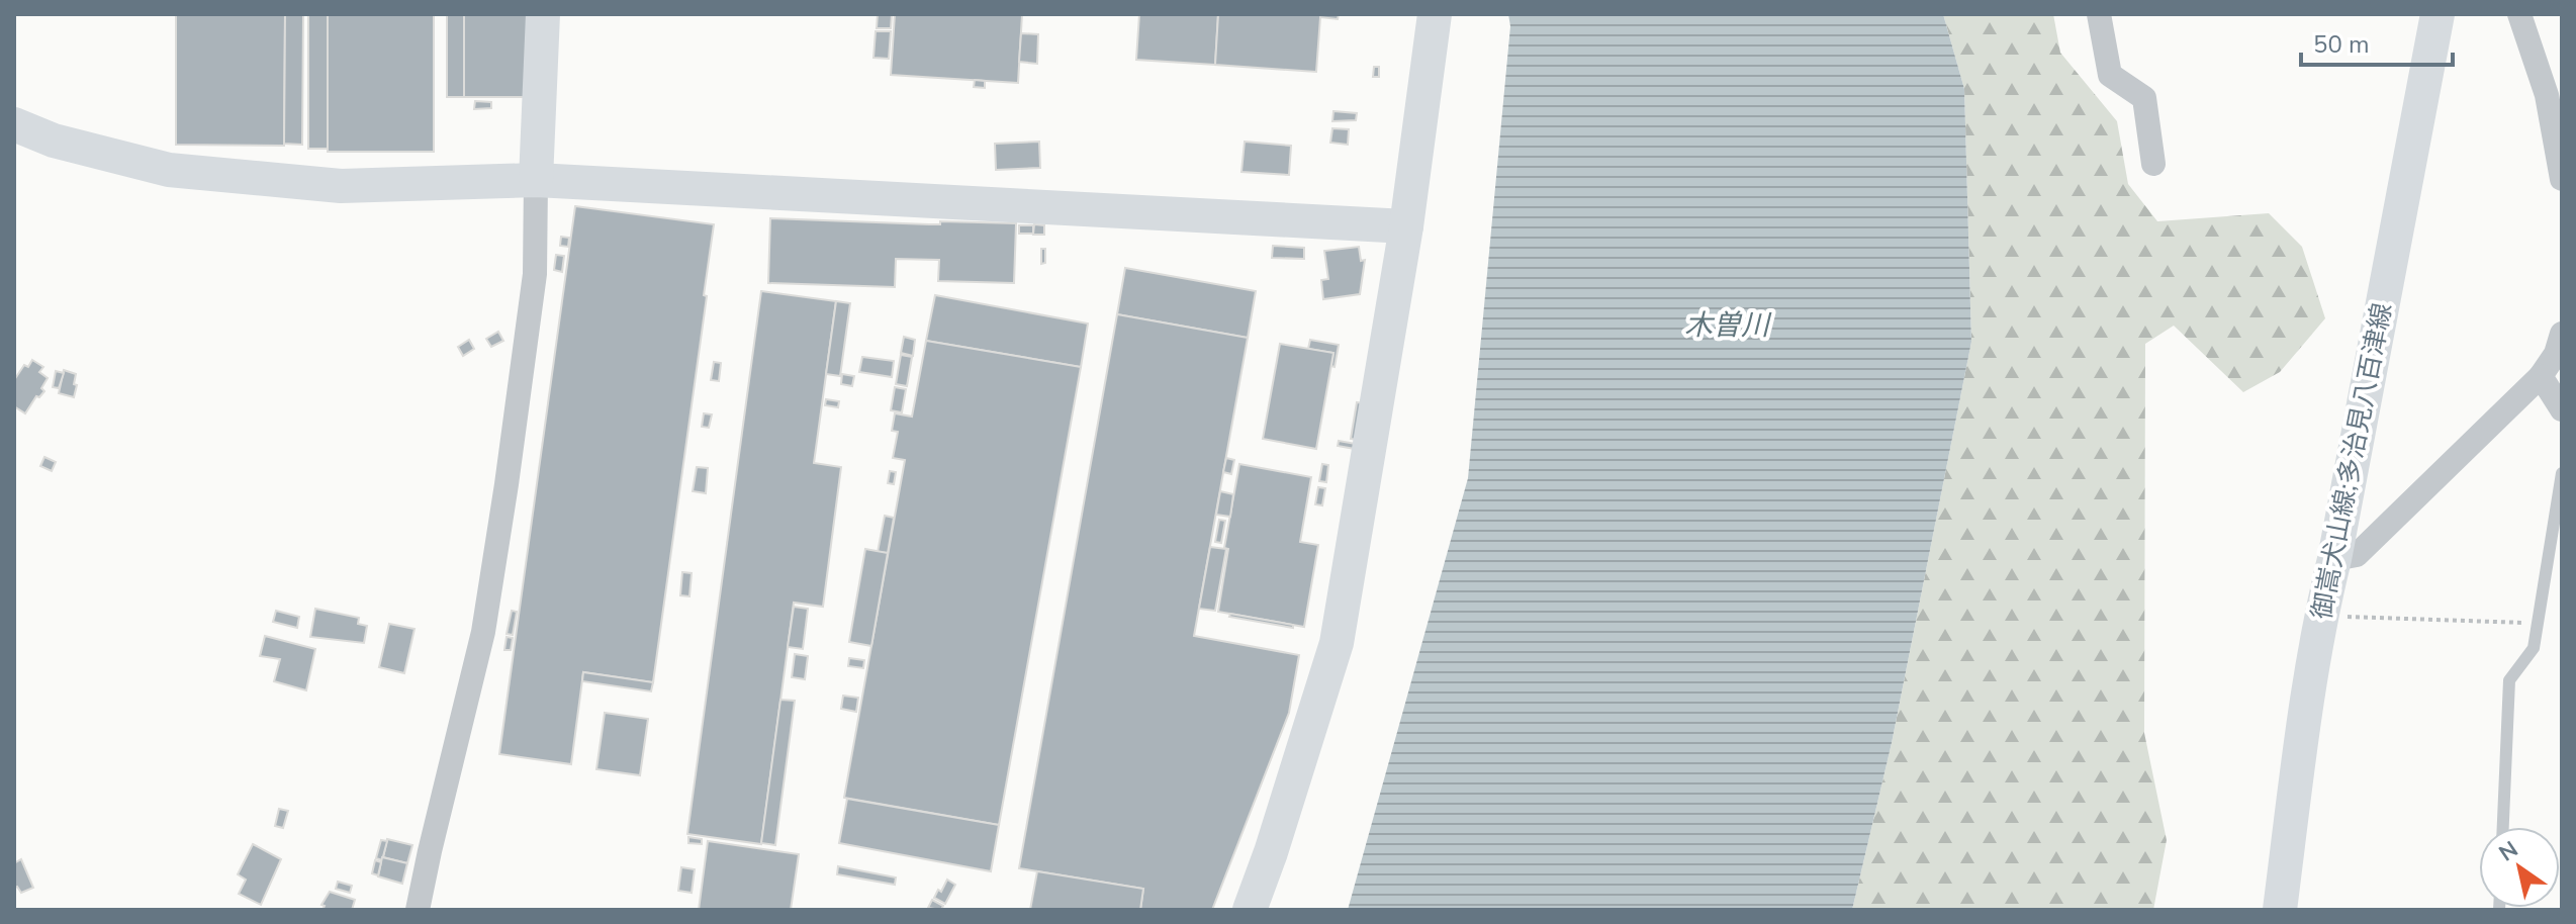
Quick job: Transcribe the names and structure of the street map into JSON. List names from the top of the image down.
{
  "streets": {
    "street": ["御嵩犬山線;多治見八百津線"]
  },
  "water": ["木曽川"],
  "scale_bar": "50 m",
  "north": "top left"
}
